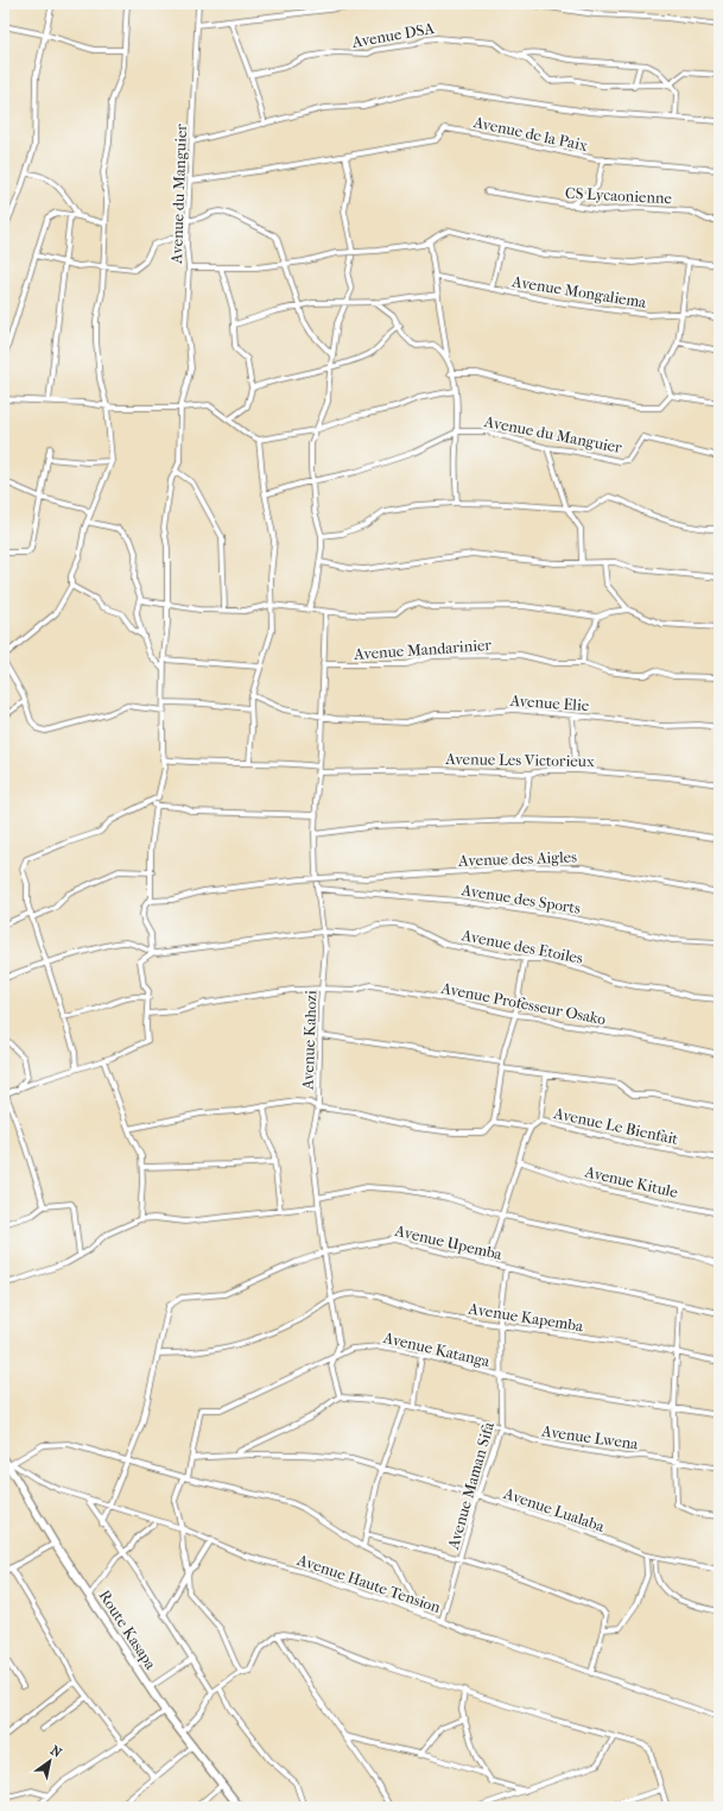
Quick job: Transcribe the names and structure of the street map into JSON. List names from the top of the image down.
{
  "streets": {
    "main road": ["Route Kasapa"],
    "street": [
      "Avenue DSA",
      "Avenue de la Paix",
      "Avenue du Manguier",
      "CS Lycaonienne",
      "Avenue Mongaliema",
      "Avenue Mandarinier",
      "Avenue Elie",
      "Avenue Les Victorieux",
      "Avenue des Aigles",
      "Avenue des Sports",
      "Avenue des Etoiles",
      "Avenue Professeur Osako",
      "Avenue Kahozi",
      "Avenue Le Bienfait",
      "Avenue Kitule",
      "Avenue Upemba",
      "Avenue Kapemba",
      "Avenue Katanga",
      "Avenue Lwena",
      "Avenue Maman Sifa",
      "Avenue Lualaba",
      "Avenue Haute Tension"
    ]
  },
  "crossings": [
    ["Avenue de la Paix", "Avenue du Manguier"],
    ["Avenue Mandarinier", "Avenue Kahozi"],
    ["Avenue Elie", "Avenue Kahozi"],
    ["Avenue Les Victorieux", "Avenue Kahozi"],
    ["Avenue des Aigles", "Avenue Kahozi"],
    ["Avenue des Sports", "Avenue Kahozi"],
    ["Avenue des Etoiles", "Avenue Kahozi"],
    ["Avenue Professeur Osako", "Avenue Kahozi"],
    ["Avenue Kahozi", "Avenue Upemba"],
    ["Avenue Kahozi", "Avenue Kapemba"],
    ["Avenue Kahozi", "Avenue Katanga"],
    ["Avenue Upemba", "Avenue Kapemba"],
    ["Avenue Upemba", "Avenue Maman Sifa"],
    ["Avenue Upemba", "Avenue Haute Tension"],
    ["Avenue Kapemba", "Avenue Maman Sifa"],
    ["Avenue Katanga", "Avenue Maman Sifa"],
    ["Avenue Katanga", "Avenue Haute Tension"],
    ["Avenue Lwena", "Avenue Maman Sifa"],
    ["Avenue Maman Sifa", "Avenue Lualaba"],
    ["Avenue Maman Sifa", "Avenue Haute Tension"],
    ["Avenue Haute Tension", "Route Kasapa"]
  ],
  "north": "top right"
}
